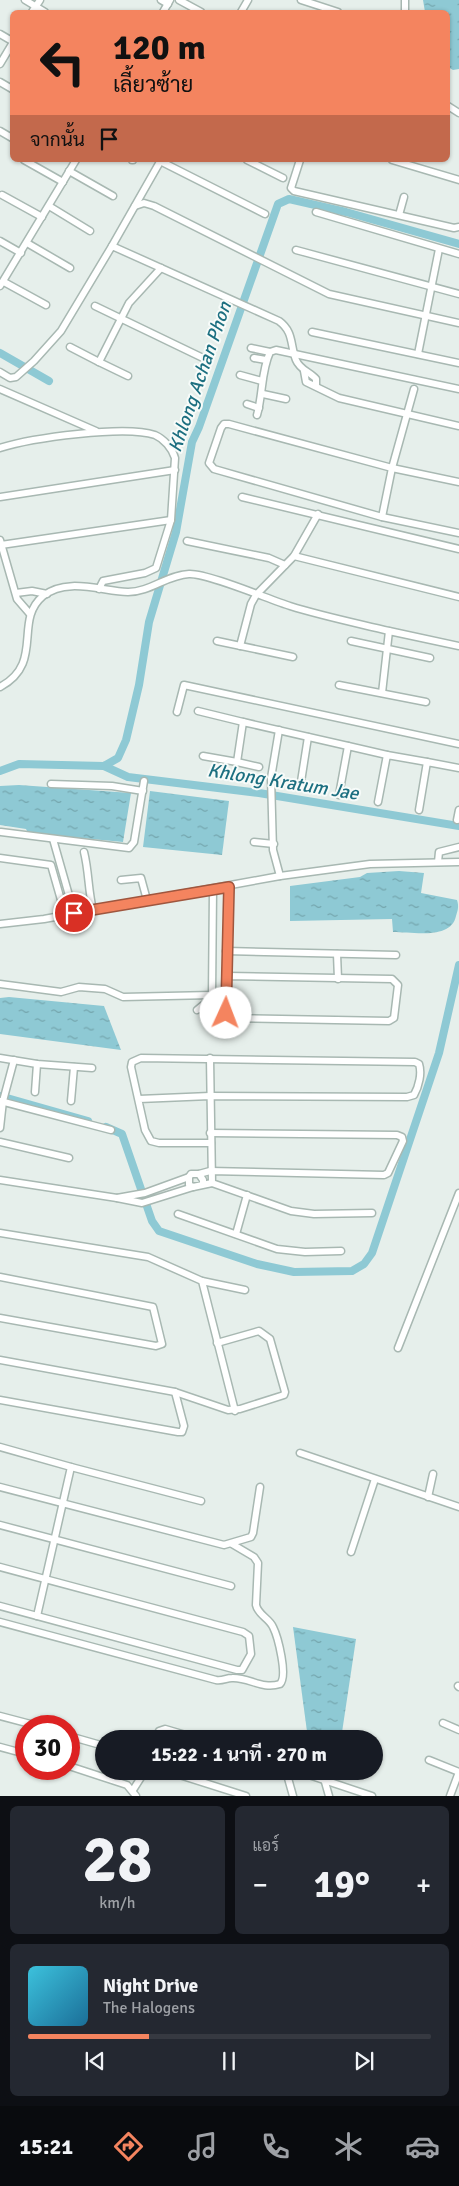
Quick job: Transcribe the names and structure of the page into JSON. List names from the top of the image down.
{
  "water": ["Khlong Achan Phon", "Khlong Kratum Jae"],
  "page": {
    "turn": ["120 m", "เลี้ยวซ้าย"],
    "then": "จากนั้น",
    "limit": "30",
    "trip": "15:22 · 1 นาที · 270 m",
    "tile": [
      ["28", "km/h"],
      "แอร์"
    ],
    "heat": ["−", "19°", "+"],
    "song": ["Night Drive", "The Halogens"],
    "tabs": "15:21"
  }
}
